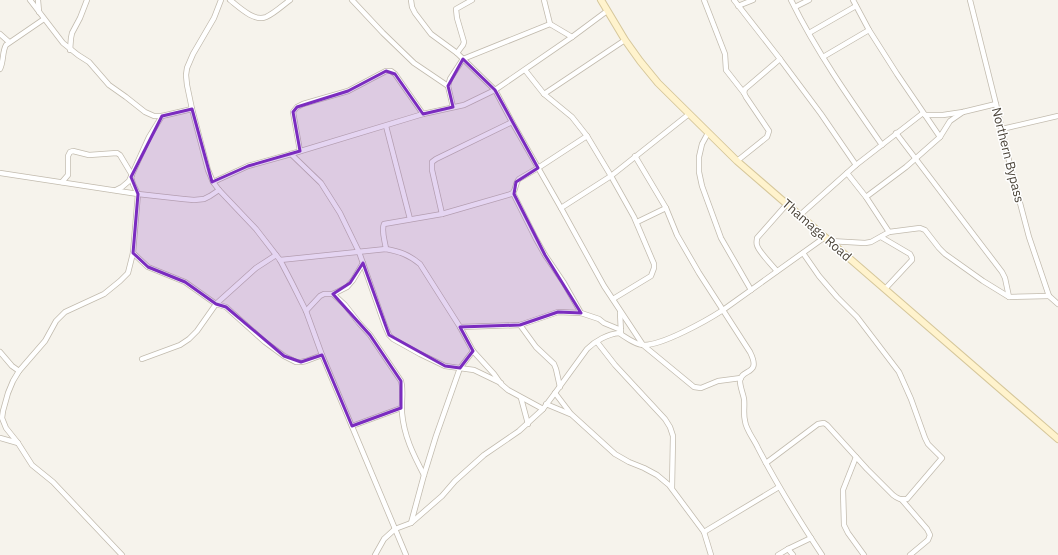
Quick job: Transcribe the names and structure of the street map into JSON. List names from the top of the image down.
{
  "streets": {
    "main road": ["Thamaga Road"],
    "street": ["Northern Bypass"]
  }
}
